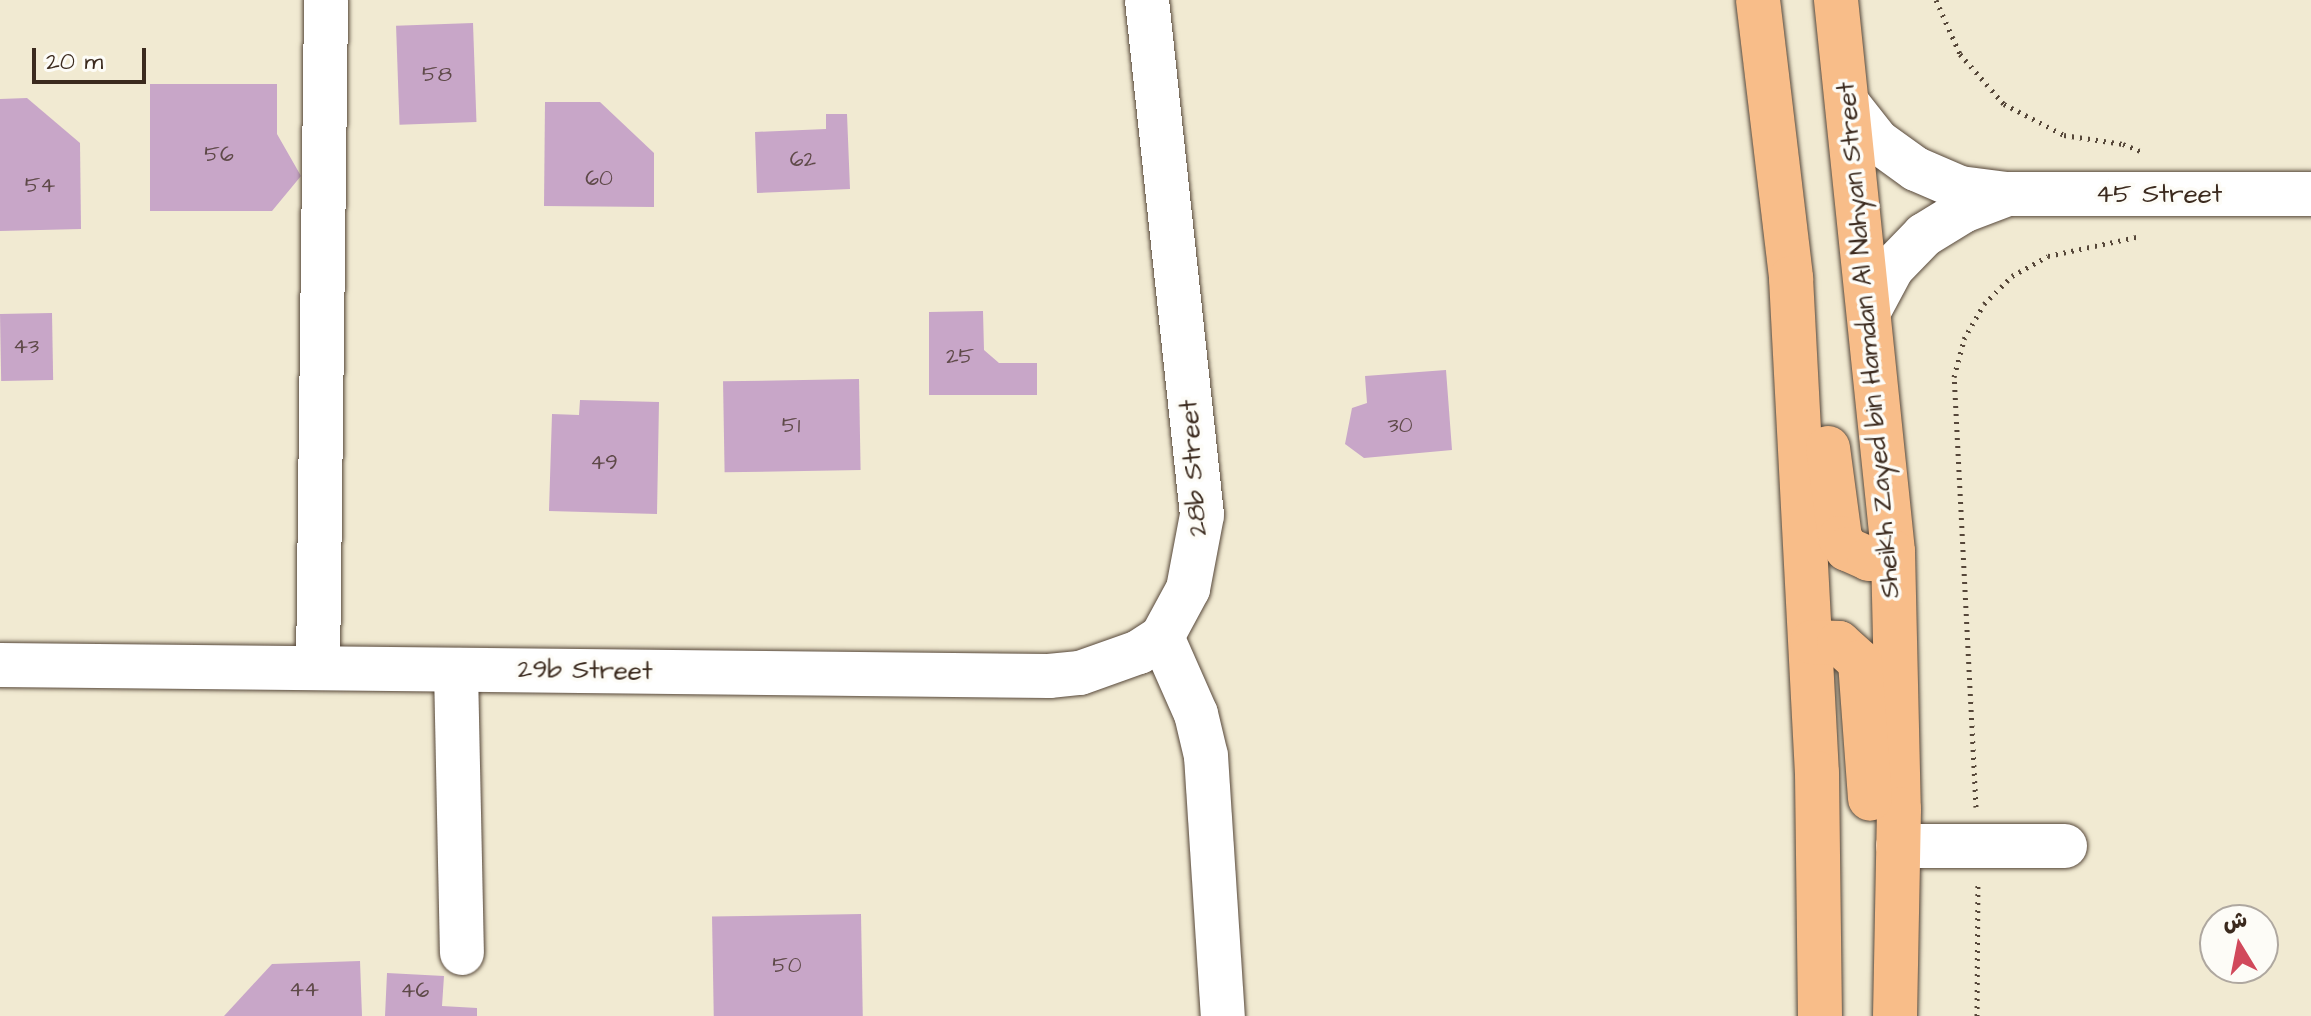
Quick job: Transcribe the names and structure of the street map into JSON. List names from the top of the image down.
{
  "streets": {
    "main road": ["Sheikh Zayed bin Hamdan Al Nahyan Street"],
    "street": ["45 Street", "28b Street", "29b Street"]
  },
  "crossings": [
    ["45 Street", "Sheikh Zayed bin Hamdan Al Nahyan Street"],
    ["28b Street", "29b Street"]
  ],
  "house_numbers": [
    "58",
    "56",
    "62",
    "60",
    "54",
    "43",
    "25",
    "51",
    "30",
    "49",
    "50",
    "44",
    "46"
  ],
  "scale_bar": "20 m",
  "north": "top"
}
